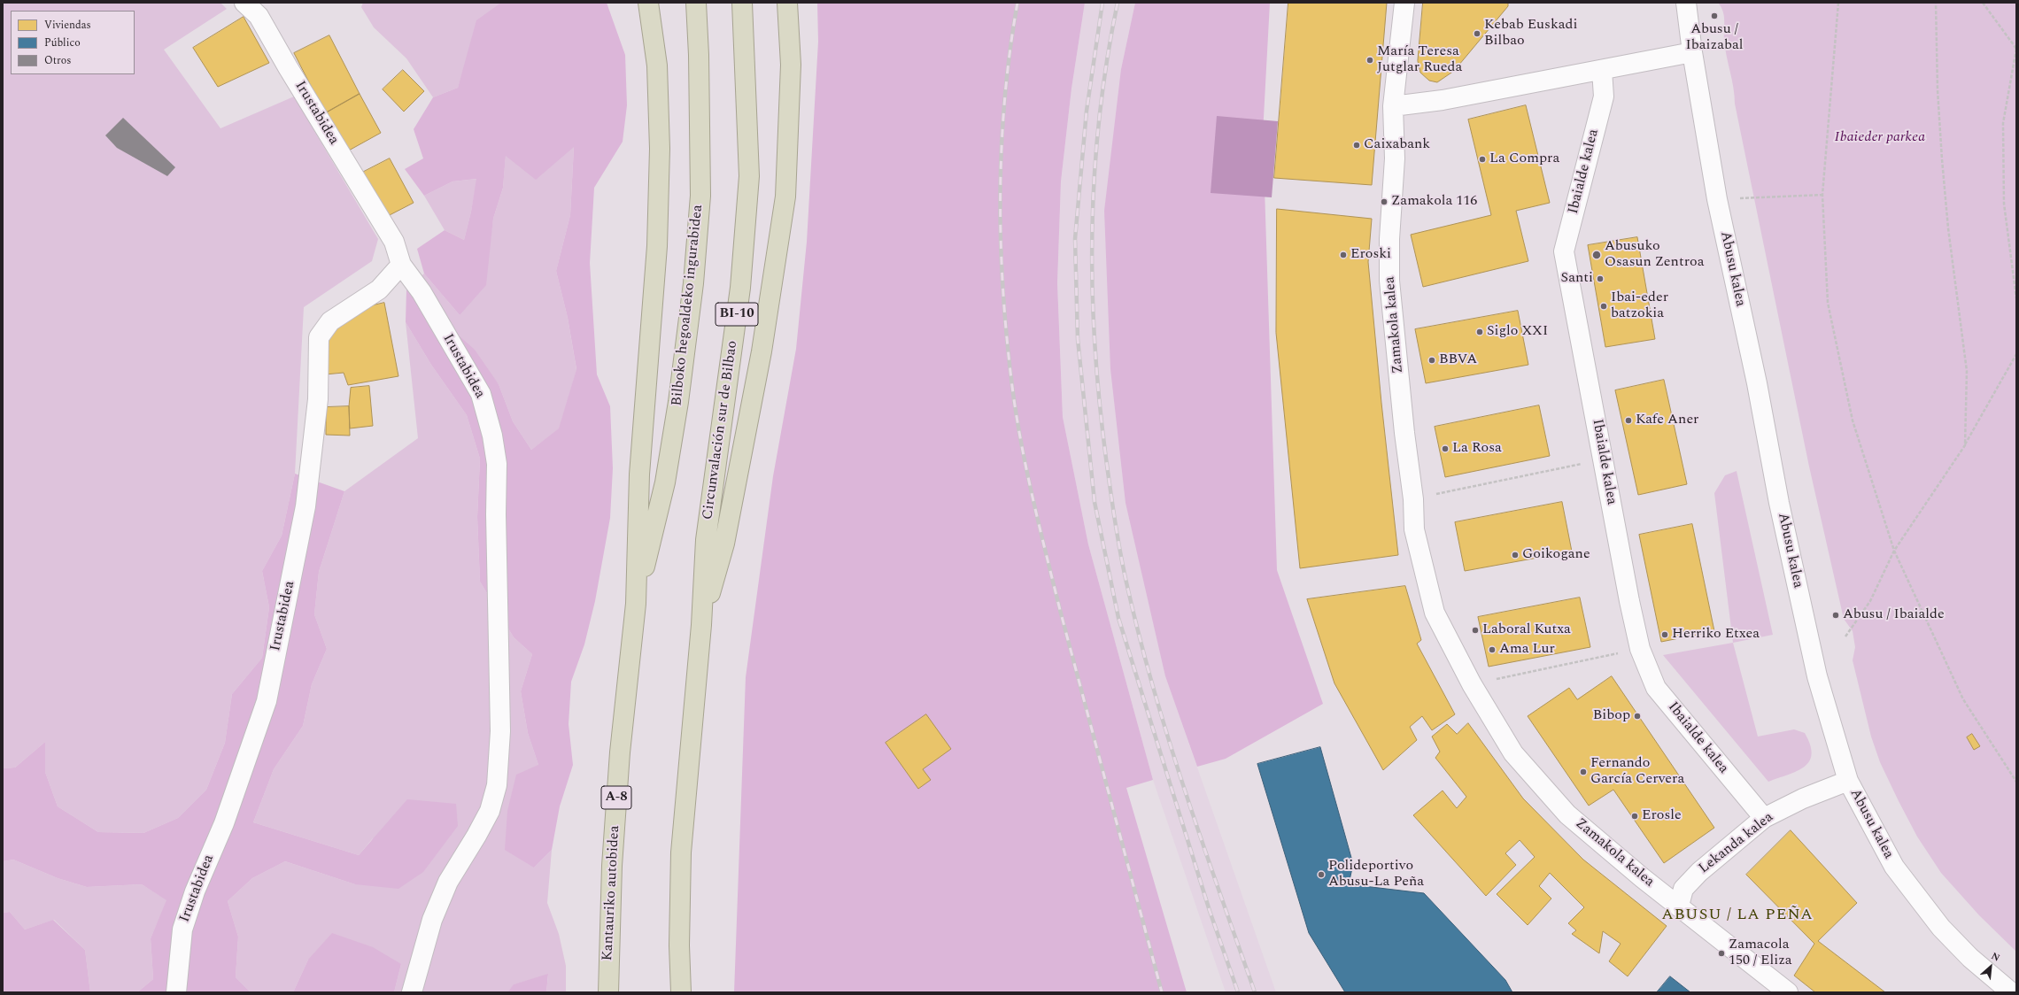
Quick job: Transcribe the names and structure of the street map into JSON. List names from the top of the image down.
{
  "streets": {
    "highway": [
      "Bilboko hegoaldeko ingurabidea",
      "BI-10",
      "Circunvalación sur de Bilbao",
      "A-8",
      "Kantauriko autobidea"
    ],
    "street": [
      "Irustabidea",
      "Ibaialde kalea",
      "Abusu kalea",
      "Zamakola kalea",
      "Lekanda kalea"
    ]
  },
  "crossings": [
    ["Ibaialde kalea", "Lekanda kalea"],
    ["Abusu kalea", "Lekanda kalea"],
    ["Bilboko hegoaldeko ingurabidea", "Kantauriko autobidea"],
    ["Zamakola kalea", "Lekanda kalea"]
  ],
  "districts": ["ABUSU / LA PEÑA"],
  "parks": ["Ibaieder parkea"],
  "places": [
    "Abusu / Ibaizabal",
    "Kebab Euskadi Bilbao",
    "María Teresa Jutglar Rueda",
    "Caixabank",
    "La Compra",
    "Zamakola 116",
    "Eroski",
    "Abusuko Osasun Zentroa",
    "Santi",
    "Ibai-eder batzokia",
    "Siglo XXI",
    "BBVA",
    "Kafe Aner",
    "La Rosa",
    "Goikogane",
    "Abusu / Ibaialde",
    "Laboral Kutxa",
    "Herriko Etxea",
    "Ama Lur",
    "Bibop",
    "Fernando García Cervera",
    "Erosle",
    "Polideportivo Abusu-La Peña",
    "Zamacola 150 / Eliza"
  ],
  "legend": ["Viviendas", "Público", "Otros"],
  "north": "top right"
}
